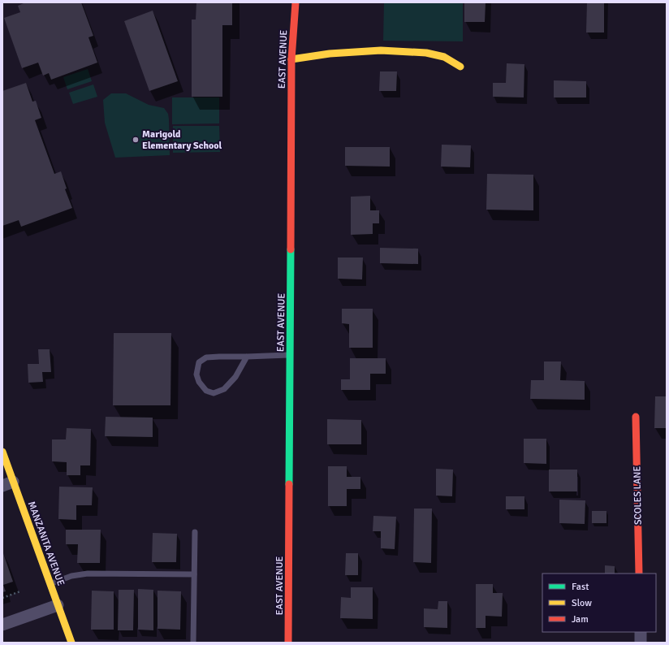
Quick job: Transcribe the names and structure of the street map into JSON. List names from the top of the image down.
{
  "streets": {
    "main road": ["EAST AVENUE", "SCOLES LANE", "MANZANITA AVENUE"]
  },
  "places": ["Marigold Elementary School"],
  "legend": ["Fast", "Slow", "Jam"]
}
